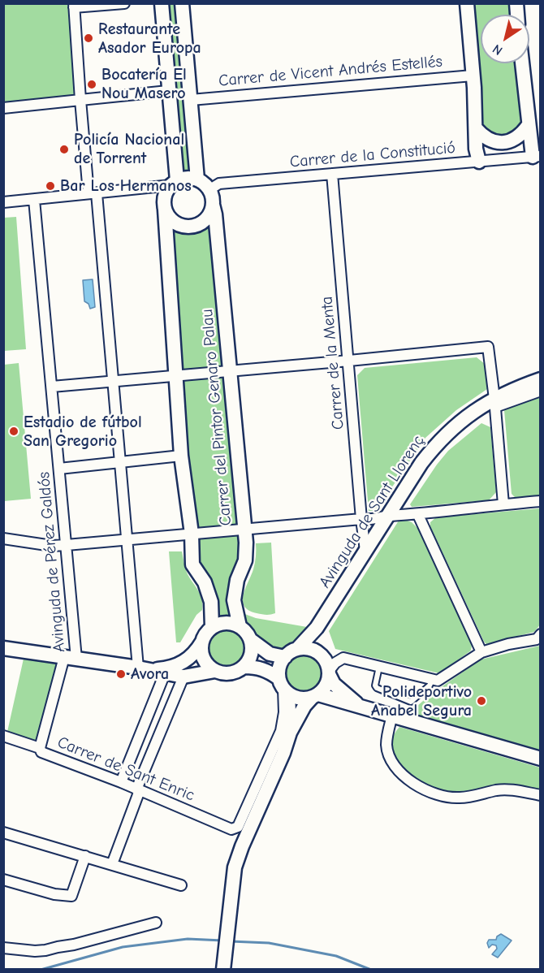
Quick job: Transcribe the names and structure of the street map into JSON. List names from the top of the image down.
{
  "streets": {
    "street": [
      "Carrer de Vicent Andrés Estellés",
      "Carrer de la Constitució",
      "Carrer de la Menta",
      "Carrer del Pintor Genaro Palau",
      "Avinguda de Sant Llorenç",
      "Avinguda de Pérez Galdós",
      "Carrer de Sant Enric"
    ]
  },
  "crossings": [
    ["Carrer de la Constitució", "Carrer de la Menta"],
    ["Carrer de la Constitució", "Carrer del Pintor Genaro Palau"],
    ["Carrer de la Menta", "Avinguda de Sant Llorenç"],
    ["Avinguda de Sant Llorenç", "Carrer de Sant Enric"],
    ["Avinguda de Pérez Galdós", "Carrer de Sant Enric"]
  ],
  "places": [
    "Restaurante Asador Europa",
    "Bocatería El Nou Masero",
    "Policía Nacional de Torrent",
    "Bar Los Hermanos",
    "Estadio de fútbol San Gregorio",
    "Avora",
    "Polideportivo Anabel Segura"
  ],
  "north": "bottom left"
}
